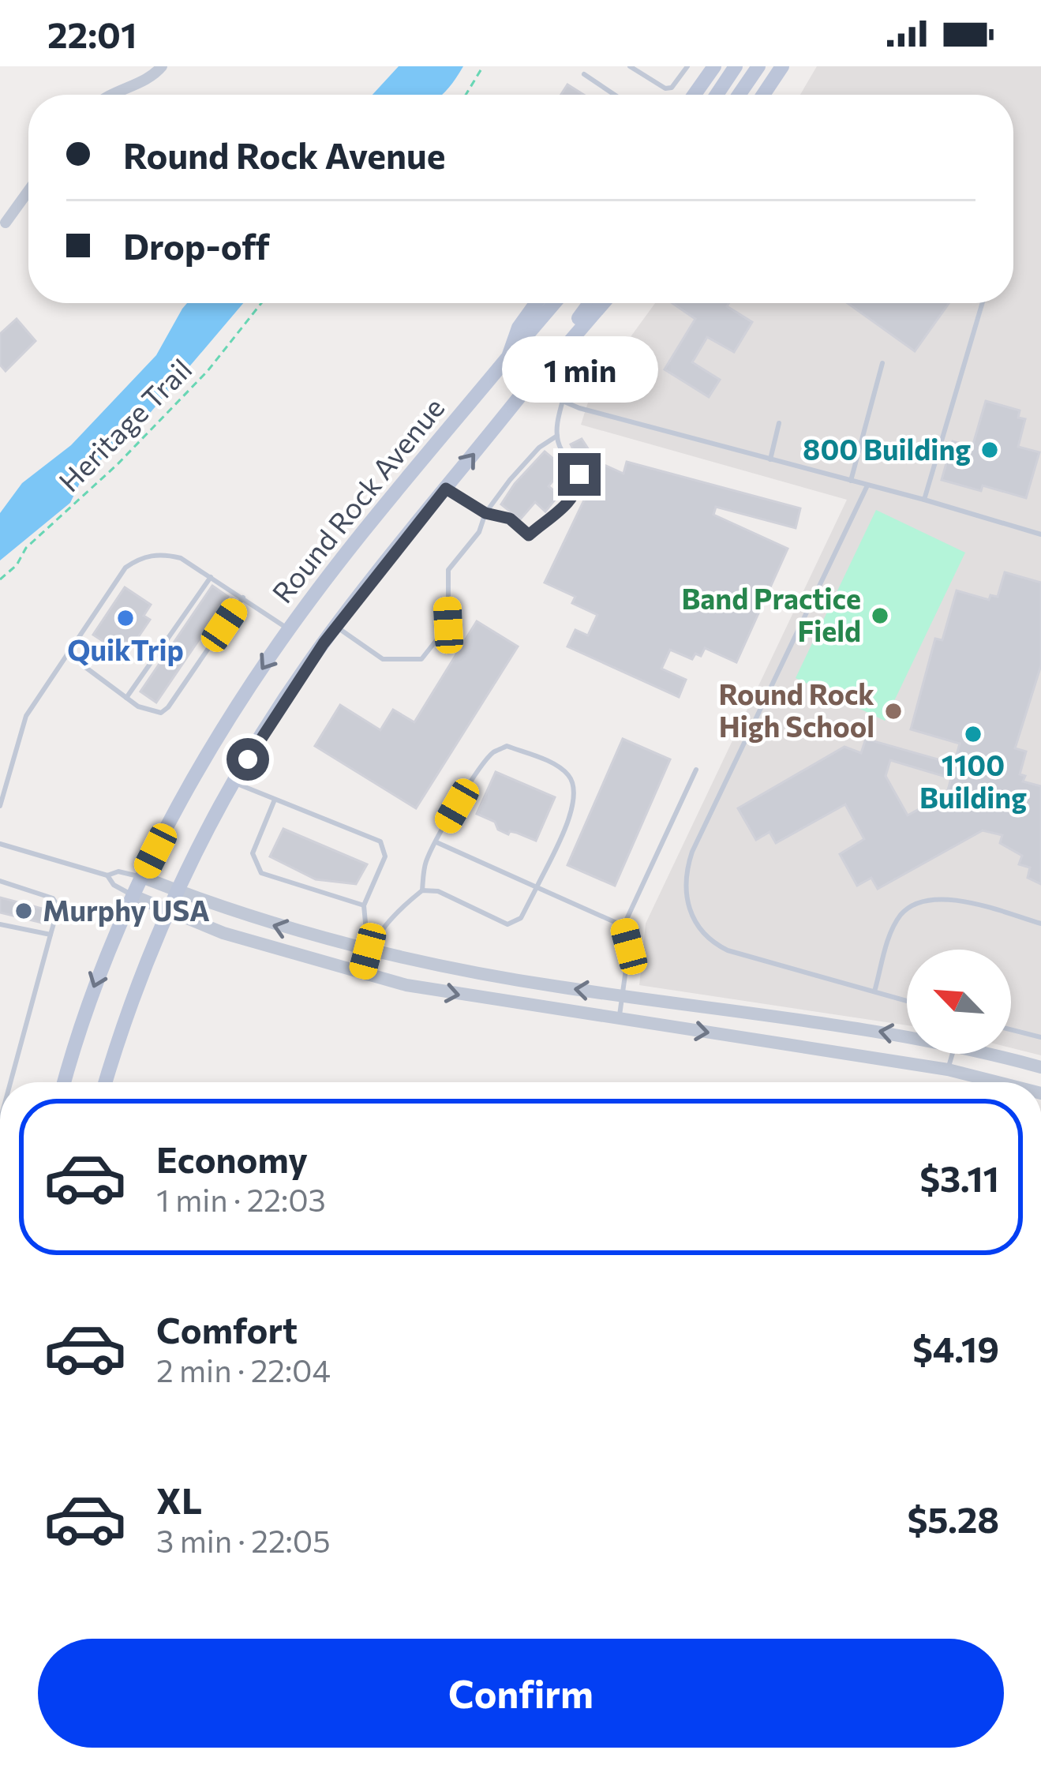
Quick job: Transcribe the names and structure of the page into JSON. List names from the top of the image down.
{
  "streets": {
    "main road": ["Round Rock Avenue"],
    "path": ["Heritage Trail"]
  },
  "places": [
    "800 Building",
    "Band Practice Field",
    "QuikTrip",
    "Round Rock High School",
    "1100 Building",
    "Murphy USA"
  ],
  "north": "top left",
  "page": {
    "status": "22:01",
    "banner": ["Round Rock Avenue", "Drop-off"],
    "bubble": "1 min",
    "list": [
      {
        "name": "Economy",
        "note": "1 min · 22:03",
        "value": "$3.11"
      },
      {
        "name": "Comfort",
        "note": "2 min · 22:04",
        "value": "$4.19"
      },
      {
        "name": "XL",
        "note": "3 min · 22:05",
        "value": "$5.28"
      }
    ],
    "buttons": "Confirm"
  }
}
